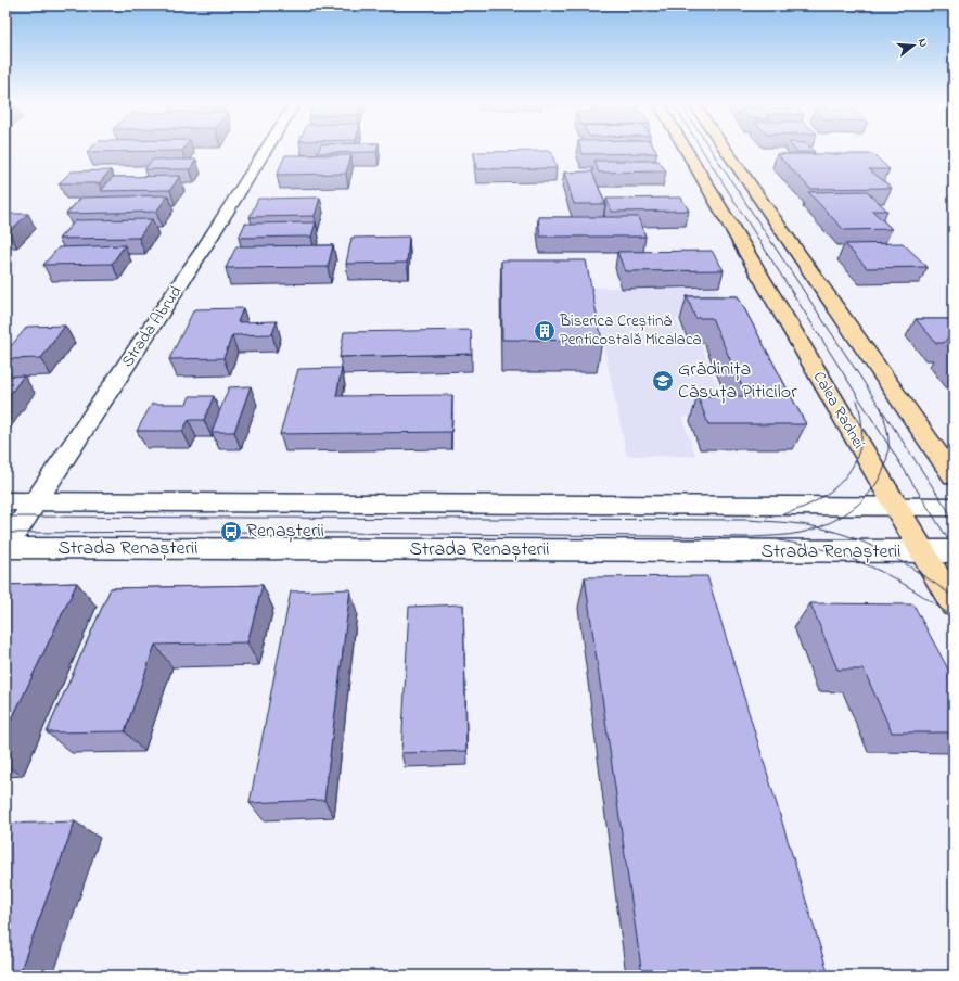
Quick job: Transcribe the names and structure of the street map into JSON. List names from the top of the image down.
{
  "streets": {
    "main road": ["Calea Radnei"],
    "street": ["Strada Abrud", "Strada Renașterii"]
  },
  "crossings": [
    ["Strada Abrud", "Strada Renașterii"],
    ["Calea Radnei", "Strada Renașterii"]
  ],
  "places": {
    "building": ["Biserica Creștină Penticostală Micalaca"],
    "school or university": ["Grădinița Căsuța Piticilor"],
    "bus stop": ["Renașterii"]
  },
  "north": "right"
}
